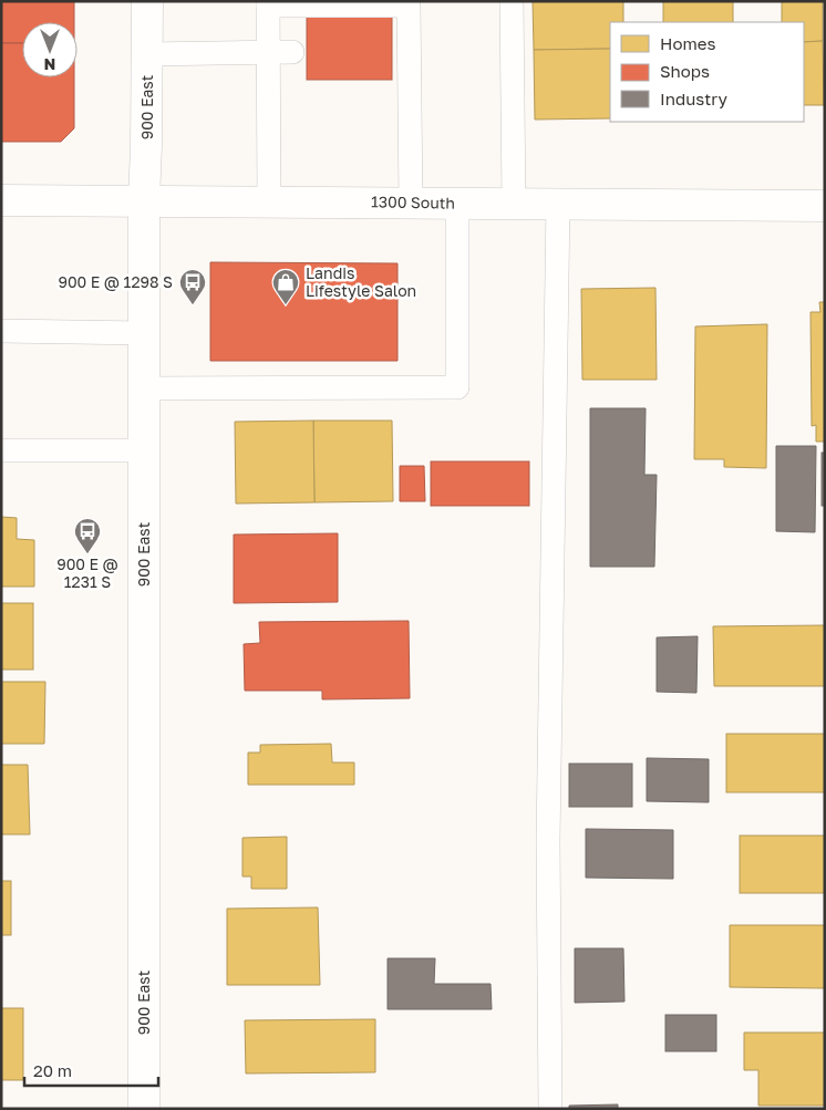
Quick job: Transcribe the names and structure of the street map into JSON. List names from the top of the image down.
{
  "streets": {
    "street": ["900 East", "1300 South"]
  },
  "crossings": [
    ["900 East", "1300 South"]
  ],
  "places": {
    "bus stop": ["900 E @ 1298 S", "900 E @ 1231 S"],
    "shop": ["Landis Lifestyle Salon"]
  },
  "legend": ["Homes", "Shops", "Industry"],
  "scale_bar": "20 m",
  "north": "bottom"
}
